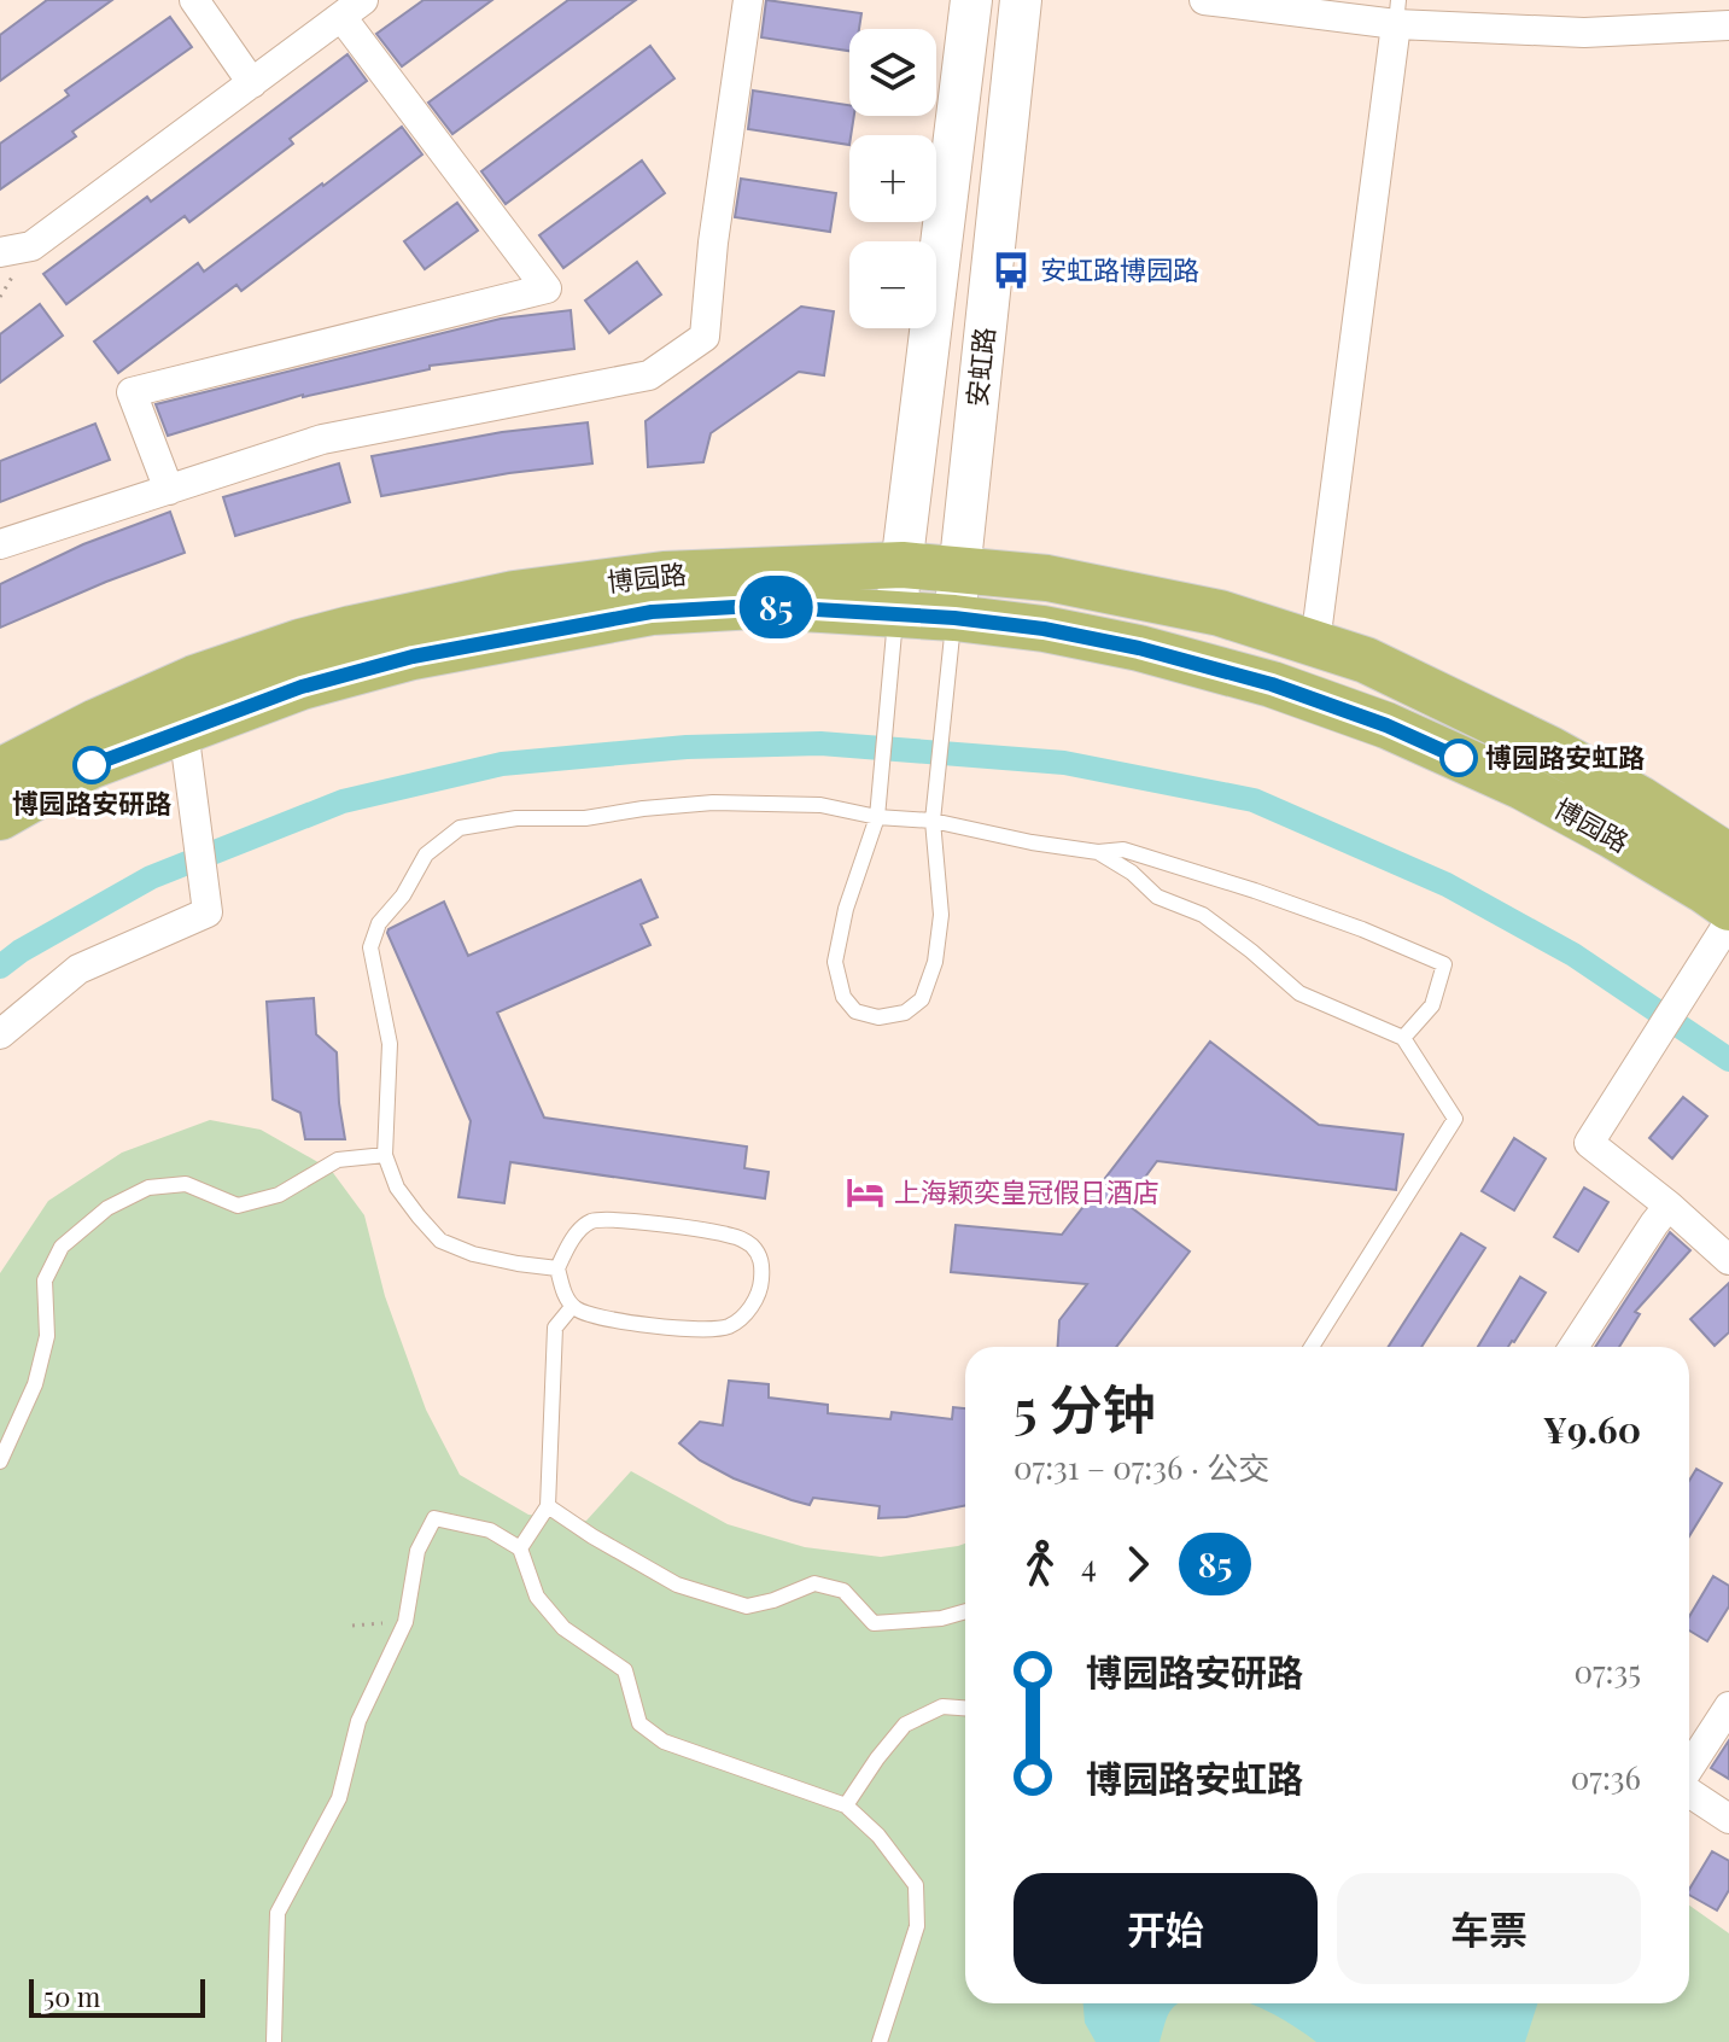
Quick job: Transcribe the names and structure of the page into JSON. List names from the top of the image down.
{
  "streets": {
    "main road": ["安虹路", "博园路"]
  },
  "crossings": [
    ["安虹路", "博园路"]
  ],
  "places": {
    "bus stop": ["安虹路博园路"],
    "other": ["博园路安虹路", "博园路安研路"],
    "hotel": ["上海颖奕皇冠假日酒店"]
  },
  "lines": ["bus line 85"],
  "scale_bar": "50 m",
  "page": {
    "on_map": "85",
    "map_buttons": ["+", "−"],
    "heading": ["5 分钟", "07:31 – 07:36 · 公交", "¥9.60"],
    "legs": ["4", "85"],
    "list": [
      {
        "name": "博园路安研路",
        "value": "07:35"
      },
      {
        "name": "博园路安虹路",
        "value": "07:36"
      }
    ],
    "buttons": ["开始", "车票"],
    "scale": "50 m"
  }
}
